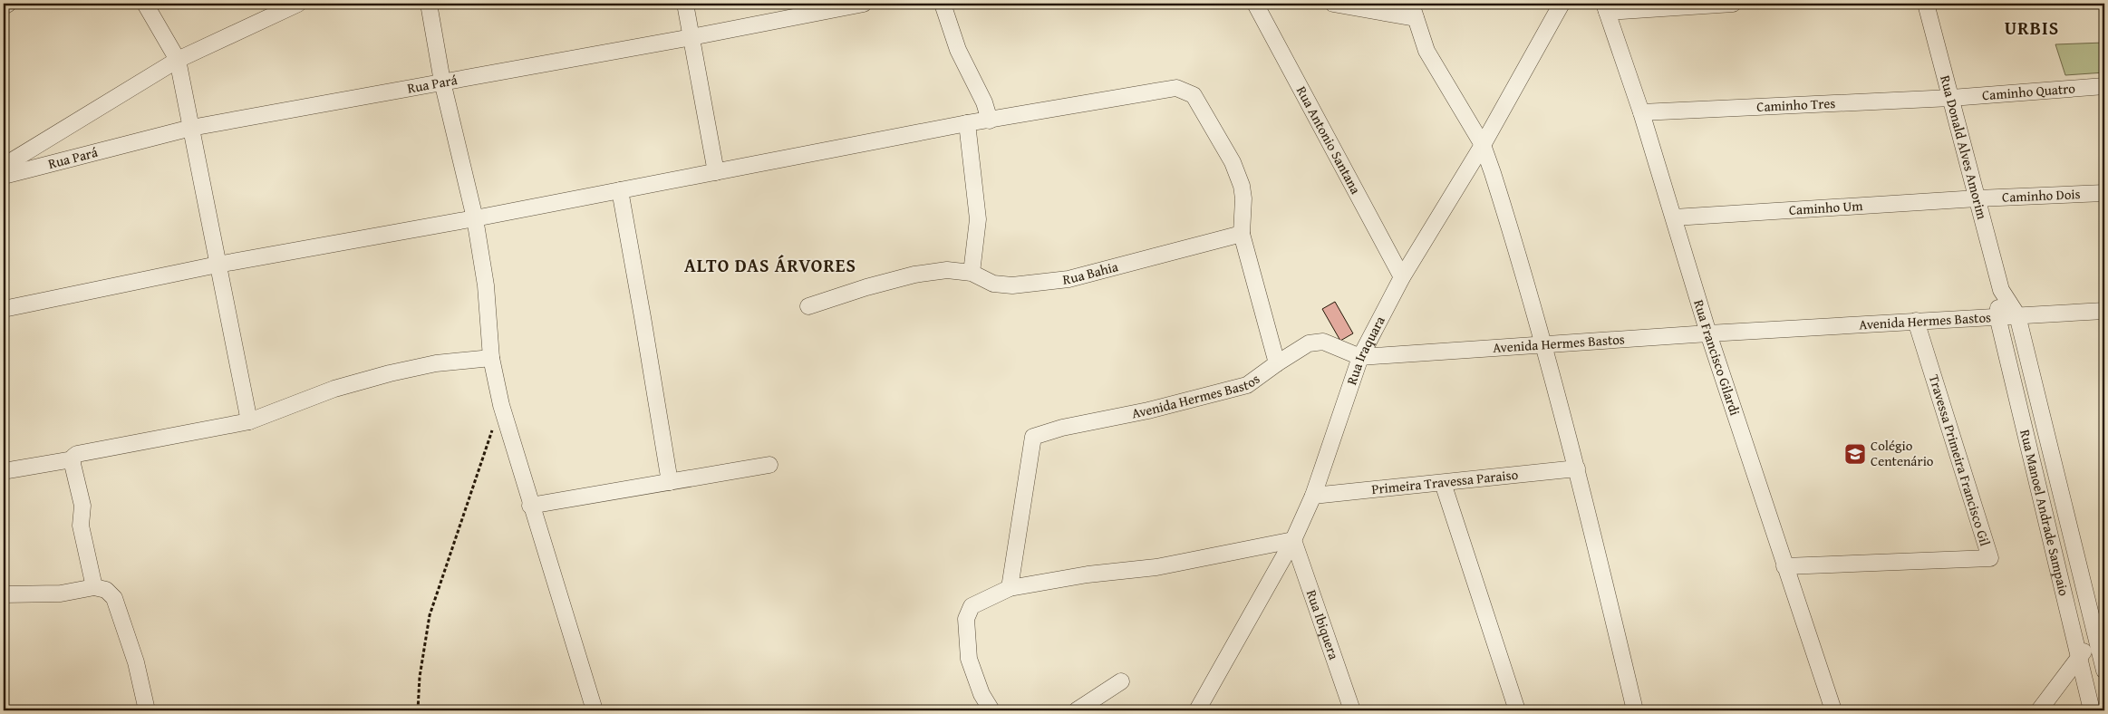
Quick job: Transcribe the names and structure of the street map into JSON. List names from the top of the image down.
{
  "streets": {
    "street": [
      "Rua Pará",
      "Caminho Quatro",
      "Caminho Tres",
      "Rua Antonio Santana",
      "Rua Donald Alves Amorim",
      "Caminho Dois",
      "Caminho Um",
      "Rua Bahia",
      "Avenida Hermes Bastos",
      "Rua Iraquara",
      "Rua Francisco Gilardi",
      "Travessa Primeira Francisco Gil",
      "Primeira Travessa Paraiso",
      "Rua Manoel Andrade Sampaio",
      "Rua Ibiquera"
    ]
  },
  "crossings": [
    ["Caminho Quatro", "Caminho Tres"],
    ["Caminho Quatro", "Rua Donald Alves Amorim"],
    ["Caminho Tres", "Rua Donald Alves Amorim"],
    ["Caminho Tres", "Rua Francisco Gilardi"],
    ["Rua Antonio Santana", "Rua Iraquara"],
    ["Rua Donald Alves Amorim", "Caminho Dois"],
    ["Rua Donald Alves Amorim", "Caminho Um"],
    ["Rua Donald Alves Amorim", "Avenida Hermes Bastos"],
    ["Rua Donald Alves Amorim", "Rua Manoel Andrade Sampaio"],
    ["Caminho Dois", "Caminho Um"],
    ["Caminho Um", "Rua Francisco Gilardi"],
    ["Avenida Hermes Bastos", "Rua Iraquara"],
    ["Avenida Hermes Bastos", "Rua Francisco Gilardi"],
    ["Avenida Hermes Bastos", "Travessa Primeira Francisco Gil"],
    ["Avenida Hermes Bastos", "Rua Manoel Andrade Sampaio"],
    ["Rua Iraquara", "Primeira Travessa Paraiso"],
    ["Rua Iraquara", "Rua Ibiquera"],
    ["Rua Francisco Gilardi", "Travessa Primeira Francisco Gil"]
  ],
  "districts": ["URBIS", "ALTO DAS ÁRVORES"],
  "places": {
    "school or university": ["Colégio Centenário"]
  }
}
